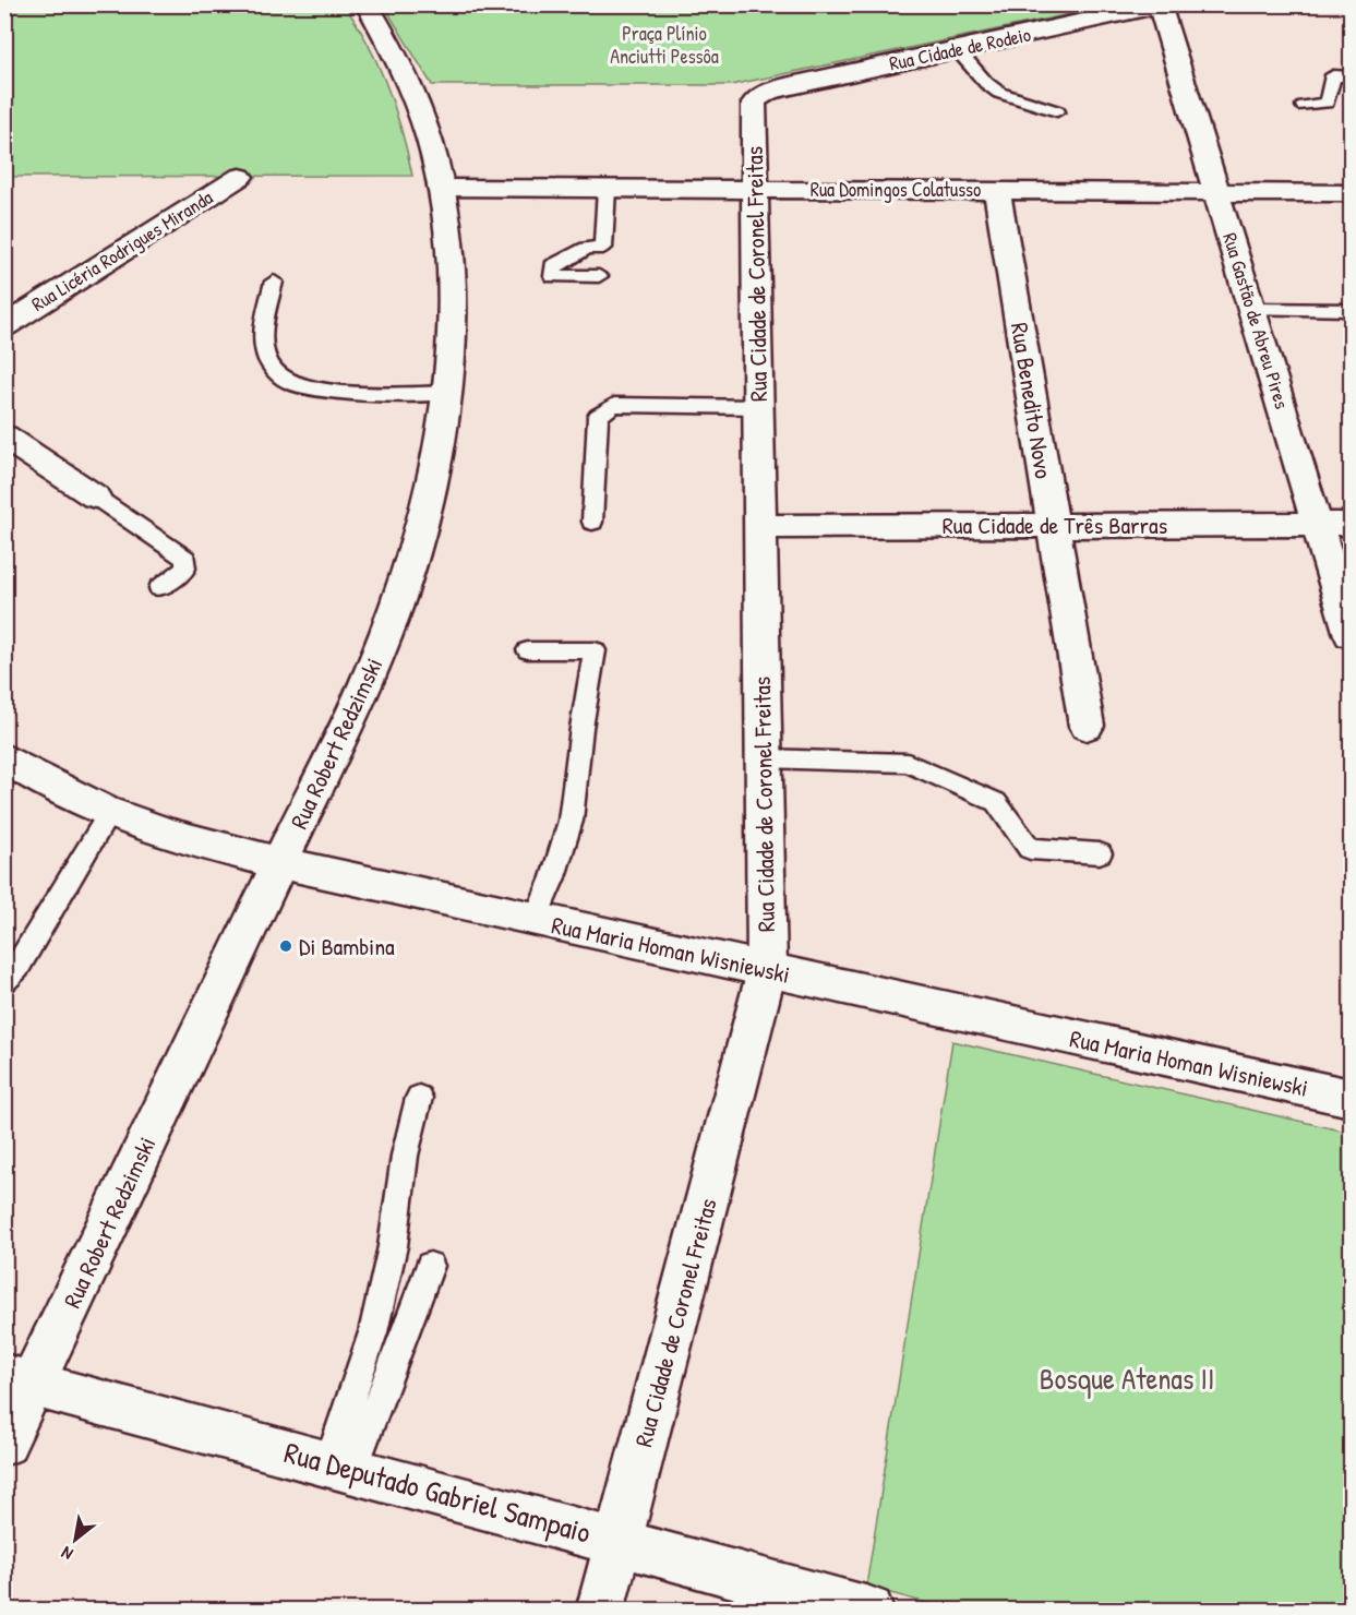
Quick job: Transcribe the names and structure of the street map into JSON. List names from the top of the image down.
{
  "streets": {
    "street": [
      "Rua Cidade de Rodeio",
      "Rua Domingos Colatusso",
      "Rua Licéria Rodrigues Miranda",
      "Rua Cidade de Coronel Freitas",
      "Rua Gastão de Abreu Pires",
      "Rua Benedito Novo",
      "Rua Cidade de Três Barras",
      "Rua Robert Redzimski",
      "Rua Maria Homan Wisniewski",
      "Rua Deputado Gabriel Sampaio"
    ]
  },
  "crossings": [
    ["Rua Cidade de Rodeio", "Rua Cidade de Coronel Freitas"],
    ["Rua Cidade de Rodeio", "Rua Gastão de Abreu Pires"],
    ["Rua Domingos Colatusso", "Rua Cidade de Coronel Freitas"],
    ["Rua Domingos Colatusso", "Rua Gastão de Abreu Pires"],
    ["Rua Domingos Colatusso", "Rua Benedito Novo"],
    ["Rua Domingos Colatusso", "Rua Robert Redzimski"],
    ["Rua Cidade de Coronel Freitas", "Rua Cidade de Três Barras"],
    ["Rua Cidade de Coronel Freitas", "Rua Maria Homan Wisniewski"],
    ["Rua Cidade de Coronel Freitas", "Rua Deputado Gabriel Sampaio"],
    ["Rua Gastão de Abreu Pires", "Rua Cidade de Três Barras"],
    ["Rua Benedito Novo", "Rua Cidade de Três Barras"],
    ["Rua Robert Redzimski", "Rua Maria Homan Wisniewski"],
    ["Rua Robert Redzimski", "Rua Deputado Gabriel Sampaio"]
  ],
  "parks": ["Praça Plínio Anciutti Pessôa", "Bosque Atenas II"],
  "places": ["Di Bambina"],
  "north": "bottom left"
}
